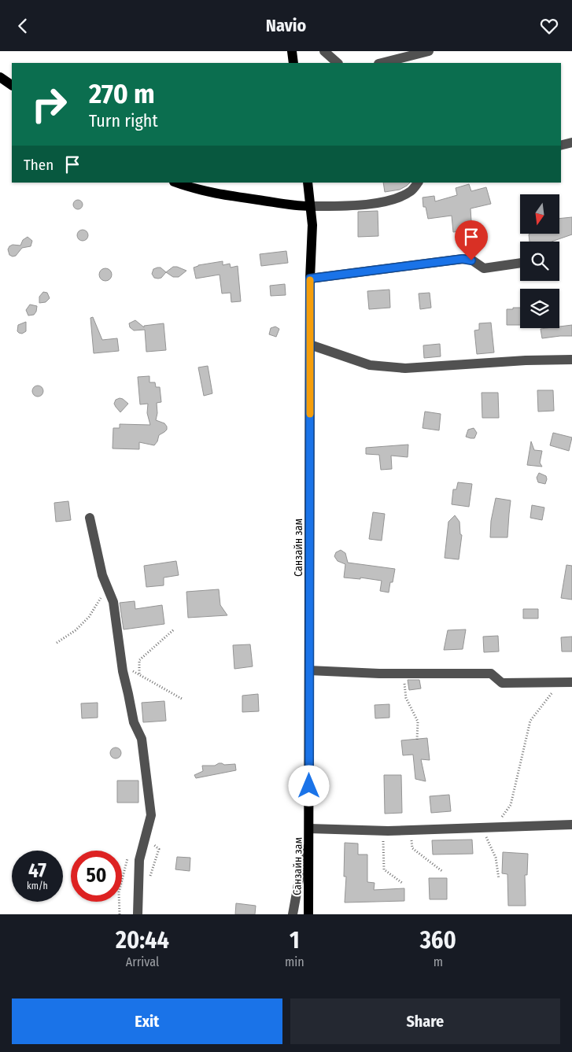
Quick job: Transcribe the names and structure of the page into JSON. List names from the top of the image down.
{
  "streets": {
    "main road": ["Санзайн зам"]
  },
  "north": "bottom",
  "page": {
    "header": "Navio",
    "turn": ["270 m", "Turn right"],
    "then": "Then",
    "speed": "47 km/h",
    "limit": "50",
    "eta": [
      "20:44",
      "Arrival",
      "1",
      "min",
      "360",
      "m"
    ],
    "buttons": ["Exit", "Share"]
  }
}
